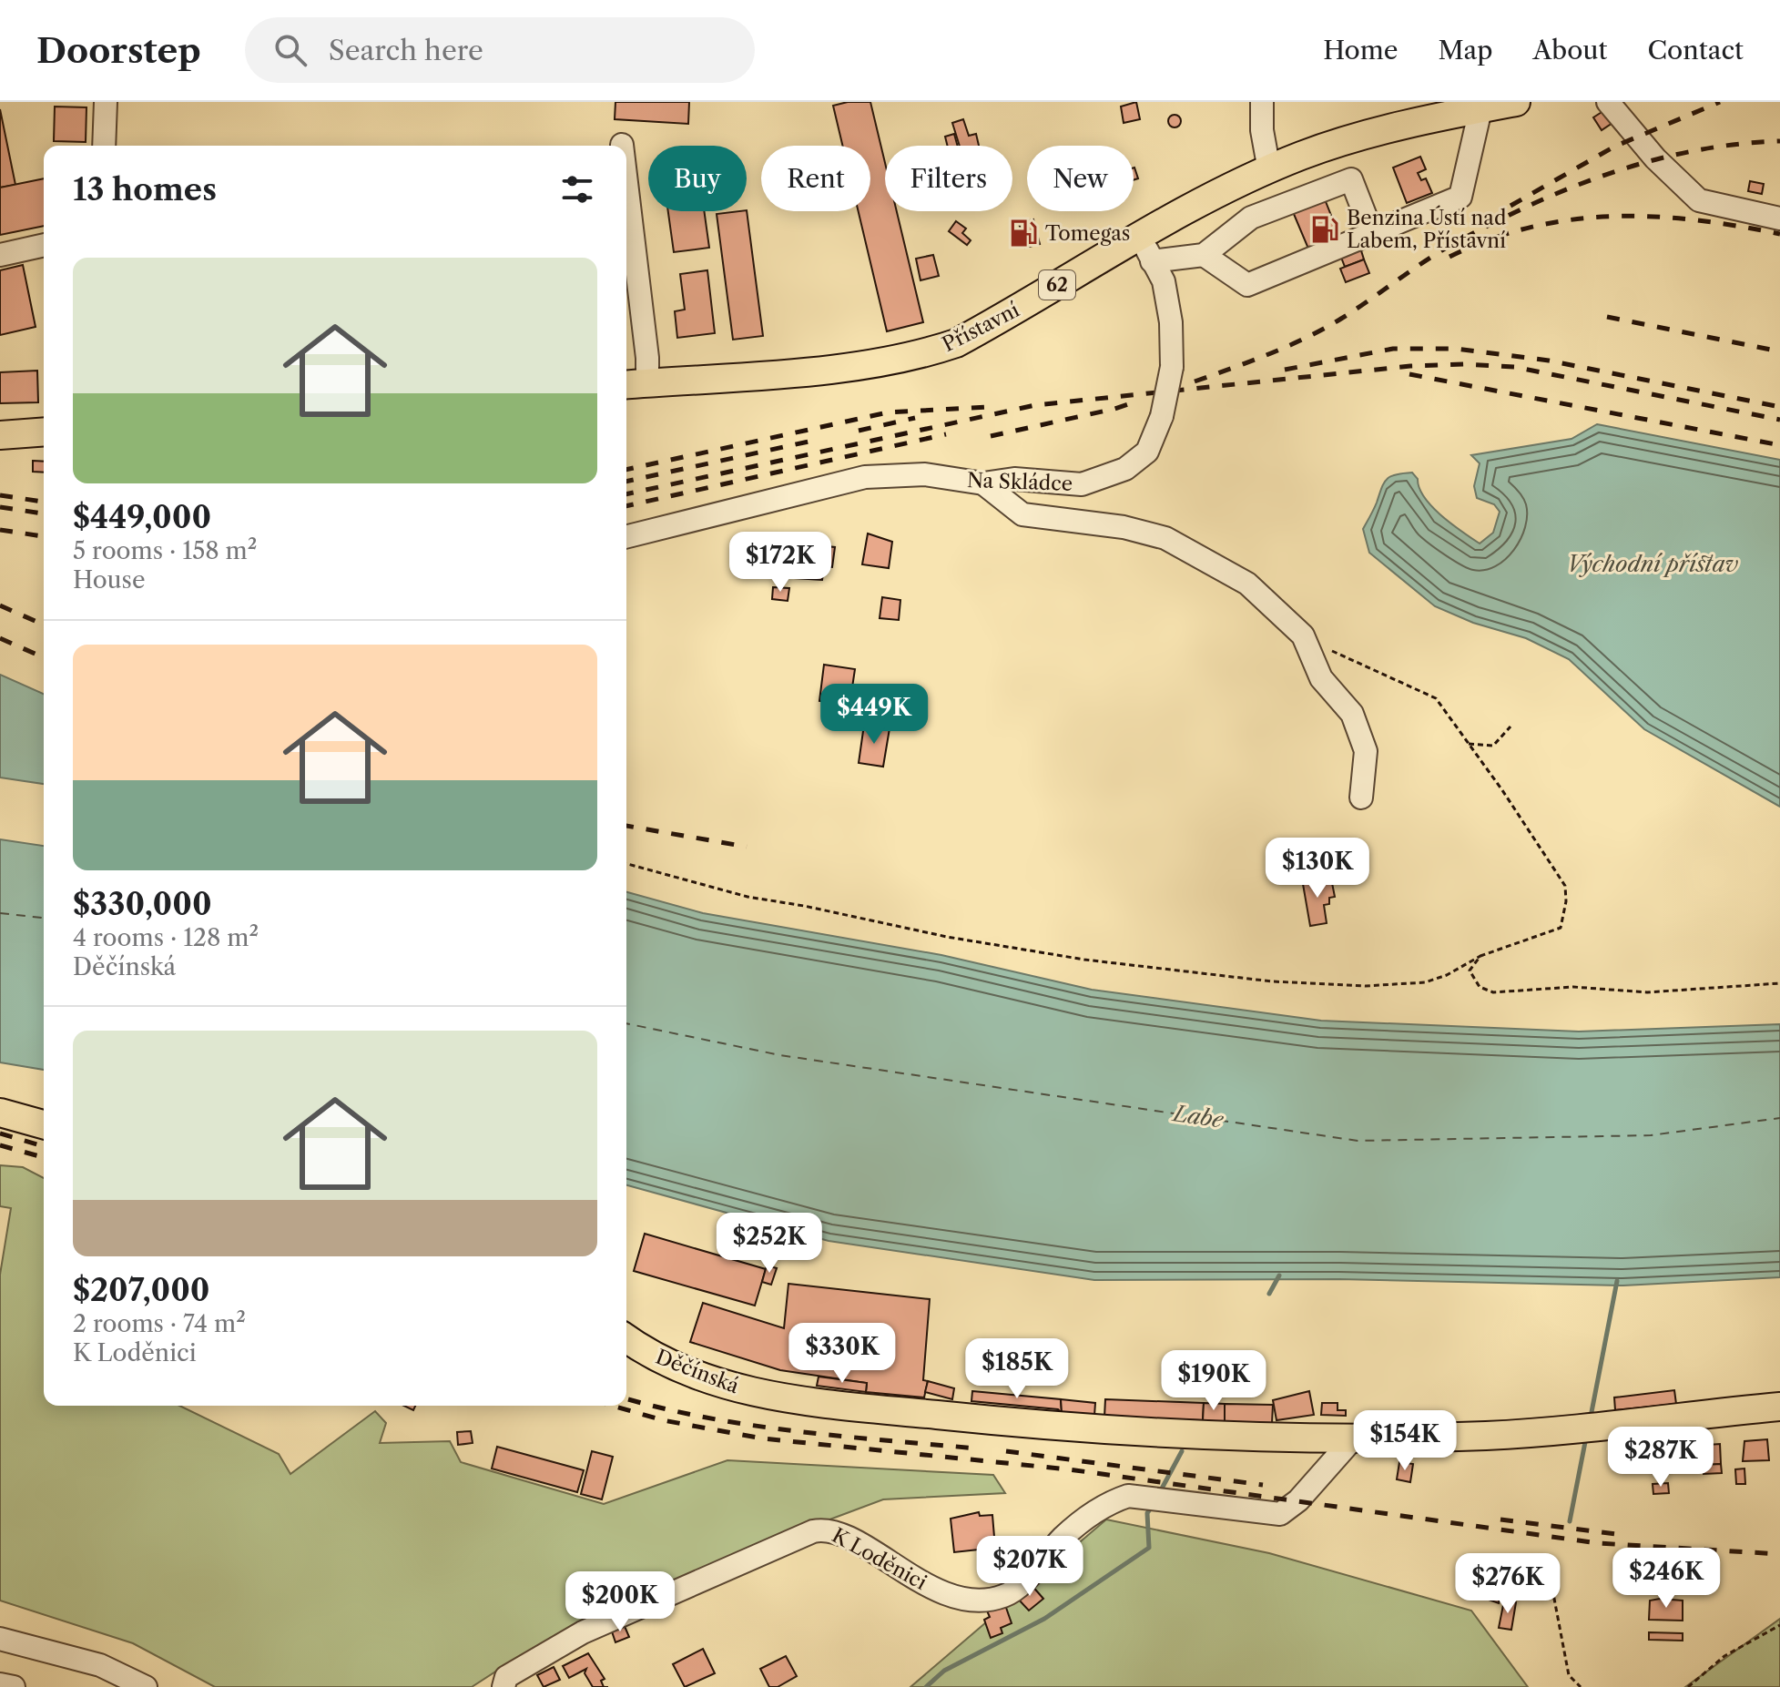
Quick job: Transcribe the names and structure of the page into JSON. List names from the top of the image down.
{
  "streets": {
    "main road": ["62", "Přístavní", "Děčínská"],
    "street": ["Na Skládce", "K Loděnici"]
  },
  "crossings": [
    ["Přístavní", "Na Skládce"],
    ["Děčínská", "K Loděnici"]
  ],
  "water": ["Východní přístav", "Labe"],
  "places": {
    "fuel station": ["Benzina Ústí nad Labem, Přístavní", "Tomegas"]
  },
  "page": {
    "header": "Doorstep",
    "search": "Search here",
    "nav": [
      "Home",
      "Map",
      "About",
      "Contact"
    ],
    "chip": [
      "Buy",
      "Rent",
      "Filters",
      "New"
    ],
    "heading": "13 homes",
    "list": [
      {
        "name": "$449,000",
        "note": "5 rooms · 158 m² · House"
      },
      {
        "name": "$330,000",
        "note": "4 rooms · 128 m² · Děčínská"
      },
      {
        "name": "$207,000",
        "note": "2 rooms · 74 m² · K Loděnici"
      }
    ],
    "price": [
      "$172K",
      "$449K",
      "$130K",
      "$252K",
      "$330K",
      "$185K",
      "$190K",
      "$154K",
      "$287K",
      "$207K",
      "$246K",
      "$276K",
      "$200K"
    ]
  }
}
